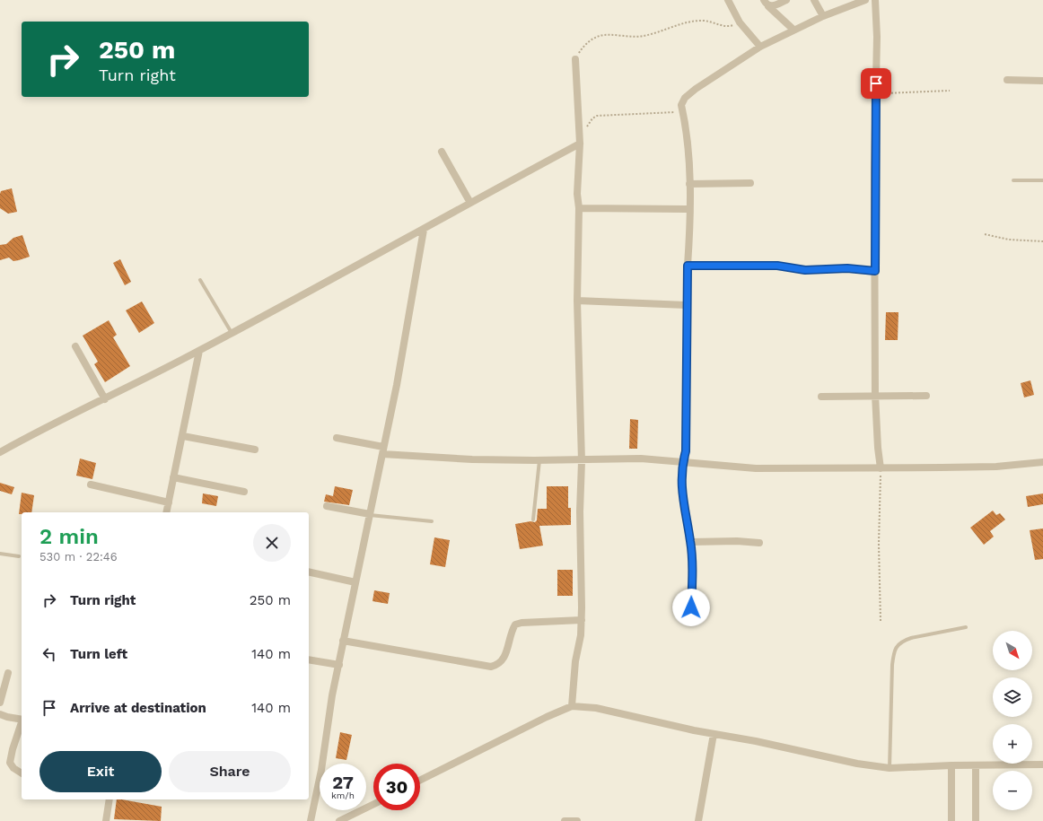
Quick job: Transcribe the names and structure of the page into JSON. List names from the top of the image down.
{
  "north": "bottom right",
  "page": {
    "turn": ["250 m", "Turn right"],
    "heading": ["2 min", "530 m · 22:46"],
    "list": [
      {
        "name": "Turn right",
        "value": "250 m"
      },
      {
        "name": "Turn left",
        "value": "140 m"
      },
      {
        "name": "Arrive at destination",
        "value": "140 m"
      }
    ],
    "map_buttons": ["+", "−"],
    "buttons": ["Exit", "Share"],
    "speed": "27 km/h",
    "limit": "30"
  }
}
